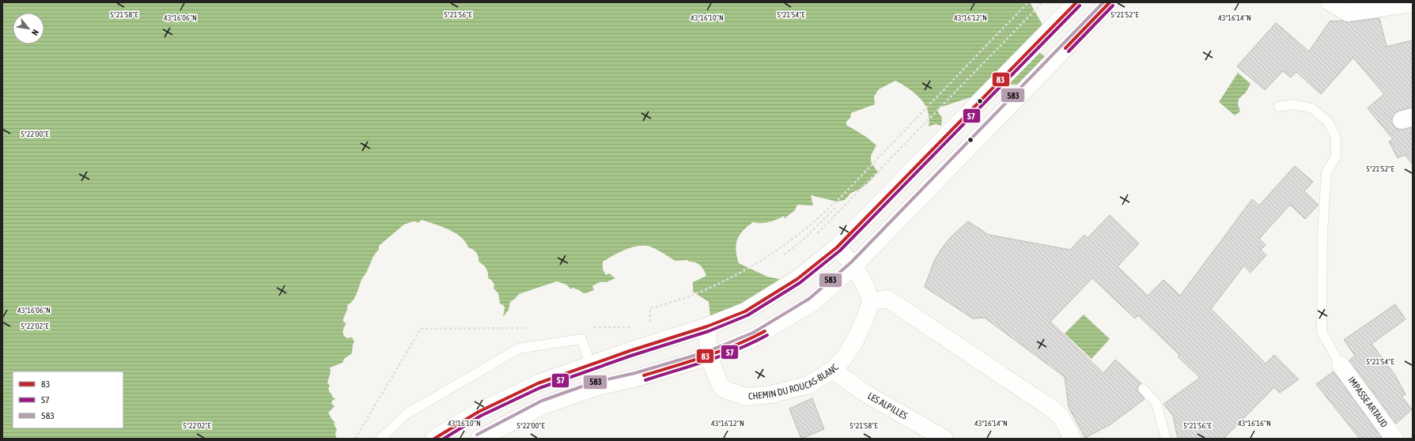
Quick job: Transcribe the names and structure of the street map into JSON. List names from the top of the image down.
{
  "streets": {
    "main road": ["CHEMIN DU ROUCAS-BLANC", "IMPASSE ARTAUD", "LES ALPILLES"]
  },
  "crossings": [
    ["CHEMIN DU ROUCAS-BLANC", "LES ALPILLES"]
  ],
  "lines": ["transit line 83", "transit line 583", "transit line S7"],
  "legend": ["83", "S7", "583"],
  "north": "bottom right",
  "coordinates": [
    "5°21'58\"E",
    "5°21'56\"E",
    "5°21'54\"E",
    "5°21'52\"E",
    "43°16'06\"N",
    "43°16'10\"N",
    "43°16'12\"N",
    "43°16'14\"N",
    "5°22'00\"E",
    "5°22'02\"E",
    "43°16'16\"N"
  ]
}
